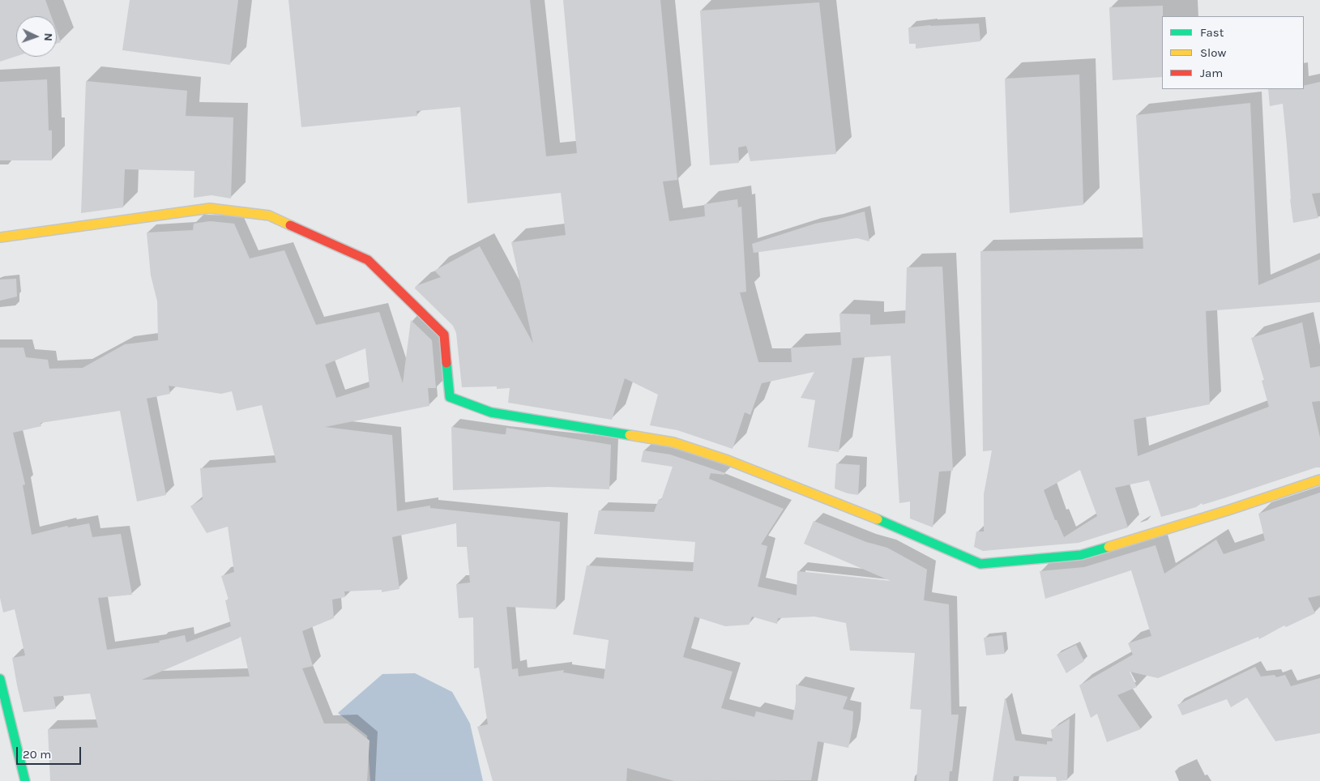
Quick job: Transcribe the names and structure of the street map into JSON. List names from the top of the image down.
{
  "legend": ["Fast", "Slow", "Jam"],
  "scale_bar": "20 m",
  "north": "right"
}
